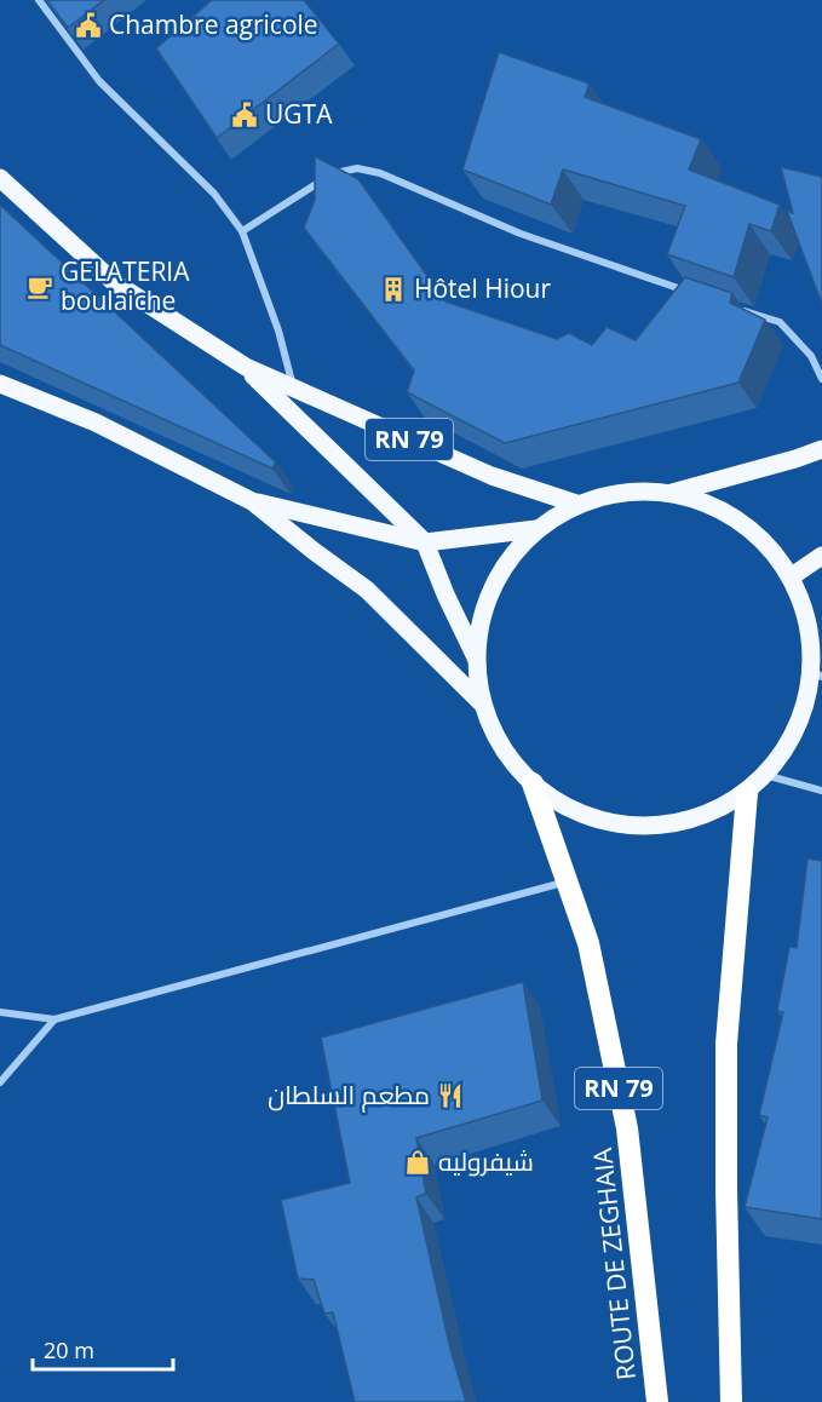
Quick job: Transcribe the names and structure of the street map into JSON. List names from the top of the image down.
{
  "streets": {
    "highway": ["RN 79", "ROUTE DE ZEGHAIA"]
  },
  "places": {
    "public building": ["Chambre agricole", "UGTA"],
    "cafe": ["GELATERIA boulaiche"],
    "building": ["Hôtel Hiour"],
    "restaurant": ["مطعم السلطان"],
    "shop": ["شيفروليه"]
  },
  "scale_bar": "20 m"
}
